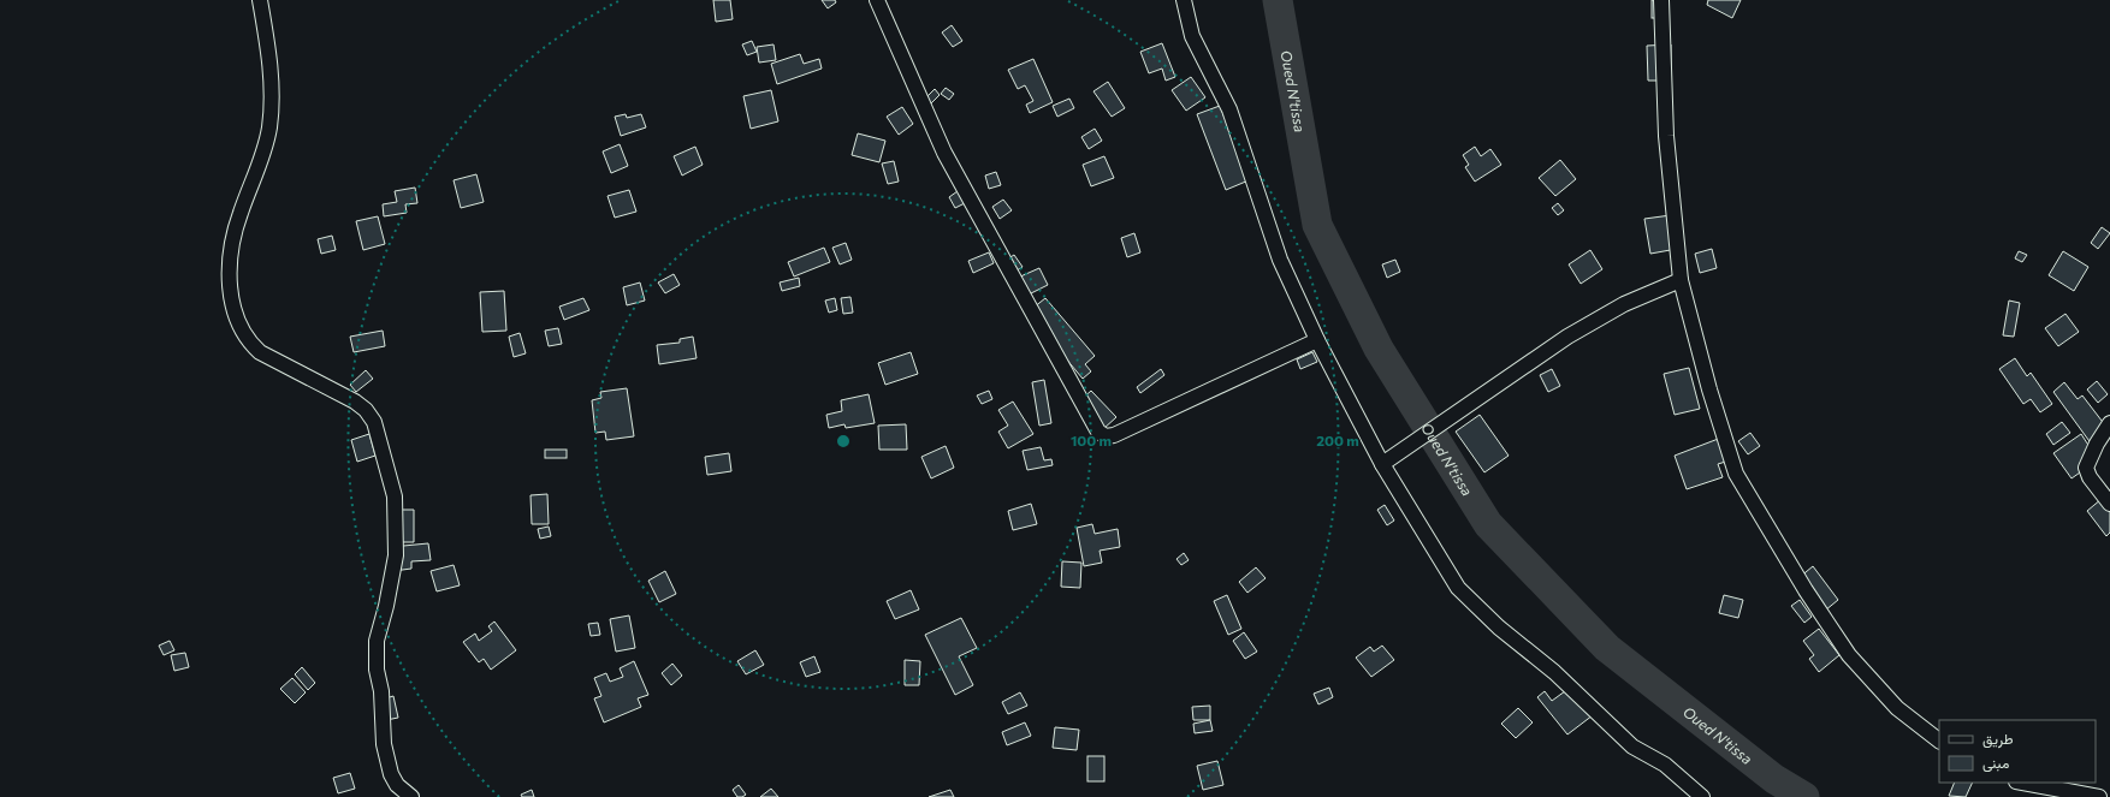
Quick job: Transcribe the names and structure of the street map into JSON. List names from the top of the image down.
{
  "water": ["Oued N'tissa"],
  "legend": ["طريق", "مبنى"],
  "rings": ["100 m", "200 m"]
}
